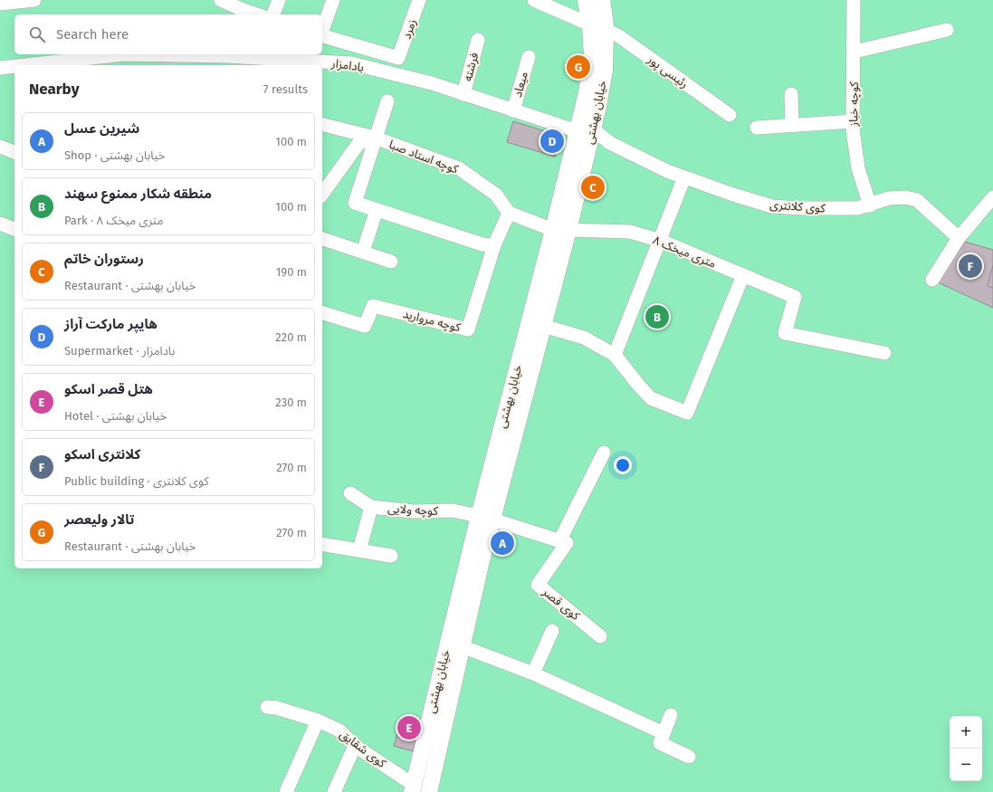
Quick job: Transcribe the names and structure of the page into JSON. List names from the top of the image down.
{
  "streets": {
    "main road": ["خیابان بهشتی"],
    "street": [
      "زمرد",
      "بادامزار",
      "فرشته",
      "رئیسی پور",
      "میعاد",
      "کوچه خباز",
      "کوچه استاد صبا",
      "کوی کلانتری",
      "۸ متری میخک",
      "کوچه مروارید",
      "کوچه ولایی",
      "کوی قصر",
      "کوی شقایق"
    ]
  },
  "crossings": [
    ["بادامزار", "فرشته"],
    ["بادامزار", "میعاد"],
    ["بادامزار", "خیابان بهشتی"],
    ["بادامزار", "کوی کلانتری"],
    ["رئیسی پور", "خیابان بهشتی"],
    ["کوچه خباز", "کوی کلانتری"],
    ["خیابان بهشتی", "کوی کلانتری"],
    ["خیابان بهشتی", "۸ متری میخک"],
    ["خیابان بهشتی", "کوچه ولایی"],
    ["خیابان بهشتی", "کوی شقایق"]
  ],
  "page": {
    "search": "Search here",
    "pins": [
      "G",
      "D",
      "C",
      "F",
      "B",
      "A",
      "E"
    ],
    "heading": ["Nearby", "7 results"],
    "list": [
      {
        "mark": "A",
        "name": "شیرین عسل",
        "note": "Shop · خیابان بهشتی",
        "value": "100 m"
      },
      {
        "mark": "B",
        "name": "منطقه شکار ممنوع سهند",
        "note": "Park · ۸ متری میخک",
        "value": "100 m"
      },
      {
        "mark": "C",
        "name": "رستوران خاتم",
        "note": "Restaurant · خیابان بهشتی",
        "value": "190 m"
      },
      {
        "mark": "D",
        "name": "هایپر مارکت آراز",
        "note": "Supermarket · بادامزار",
        "value": "220 m"
      },
      {
        "mark": "E",
        "name": "هتل قصر اسکو",
        "note": "Hotel · خیابان بهشتی",
        "value": "230 m"
      },
      {
        "mark": "F",
        "name": "کلانتری اسکو",
        "note": "Public building · کوی کلانتری",
        "value": "270 m"
      },
      {
        "mark": "G",
        "name": "تالار ولیعصر",
        "note": "Restaurant · خیابان بهشتی",
        "value": "270 m"
      }
    ],
    "map_buttons": ["+", "−"]
  }
}
